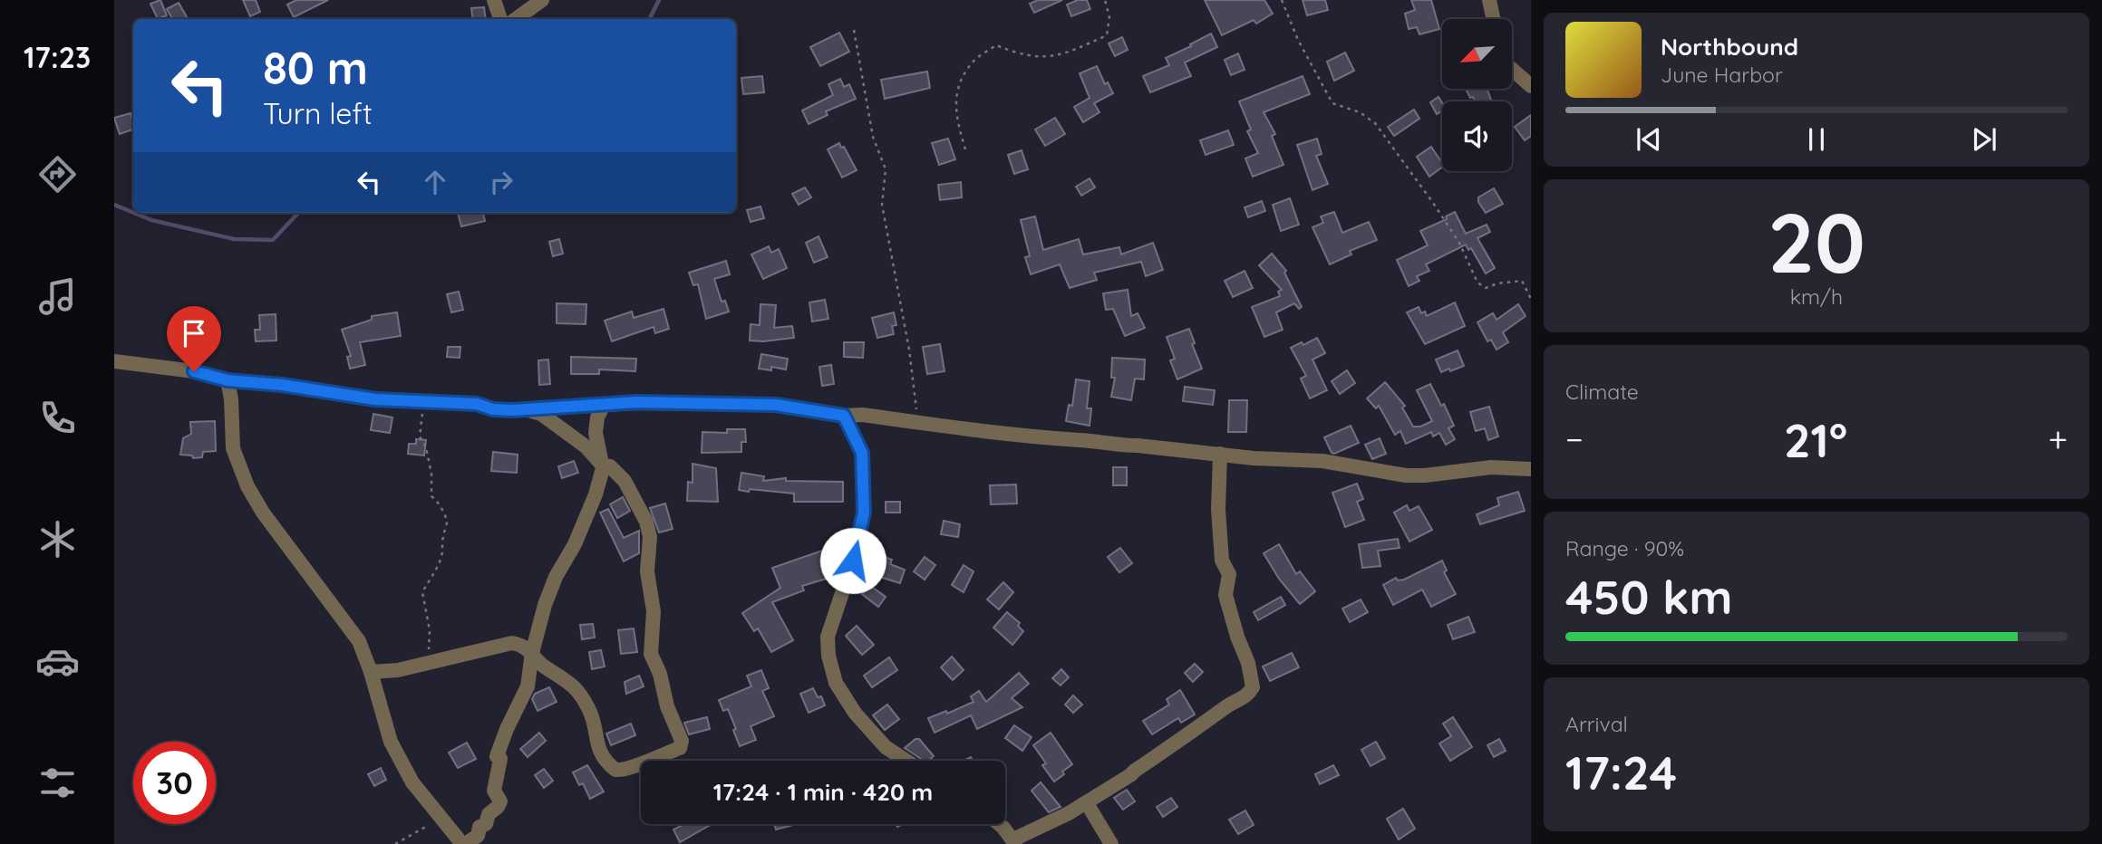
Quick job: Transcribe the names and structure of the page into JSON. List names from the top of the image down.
{
  "north": "bottom left",
  "page": {
    "tabs": "17:23",
    "turn": ["80 m", "Turn left"],
    "song": ["Northbound", "June Harbor"],
    "tile": [
      ["20", "km/h"],
      "Climate",
      ["Range · 90%", "450 km"],
      ["Arrival", "17:24"]
    ],
    "heat": ["−", "21°", "+"],
    "limit": "30",
    "trip": "17:24 · 1 min · 420 m"
  }
}
